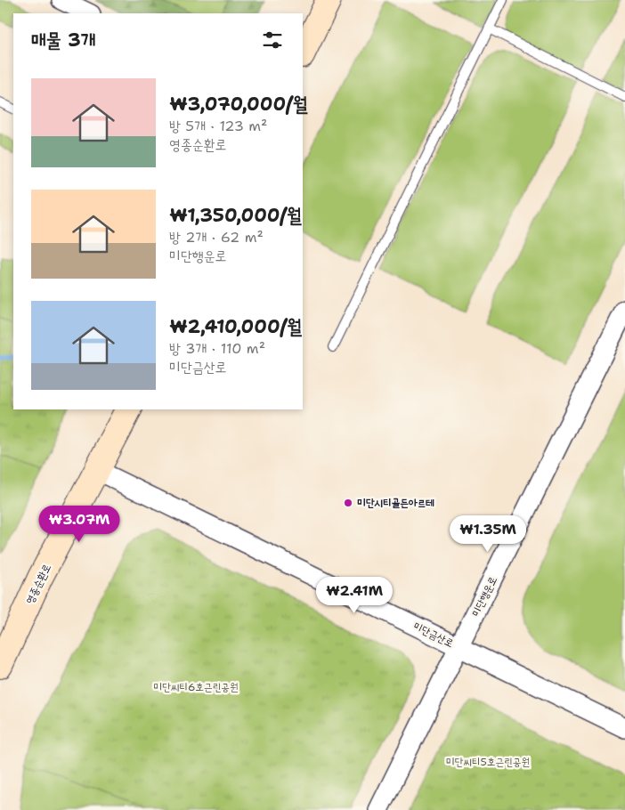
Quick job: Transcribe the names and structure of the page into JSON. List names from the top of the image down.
{
  "streets": {
    "main road": ["영종순환로"],
    "street": ["미단행운로", "미단금산로"]
  },
  "crossings": [
    ["영종순환로", "미단금산로"],
    ["미단행운로", "미단금산로"]
  ],
  "parks": ["미단씨티6호근린공원", "미단씨티5호근린공원"],
  "places": ["미단시티골든아르테"],
  "page": {
    "heading": "매물 3개",
    "list": [
      {
        "name": "₩3,070,000/월",
        "note": "방 5개 · 123 m² · 영종순환로"
      },
      {
        "name": "₩1,350,000/월",
        "note": "방 2개 · 62 m² · 미단행운로"
      },
      {
        "name": "₩2,410,000/월",
        "note": "방 3개 · 110 m² · 미단금산로"
      }
    ],
    "price": ["₩3.07M", "₩1.35M", "₩2.41M"]
  }
}
